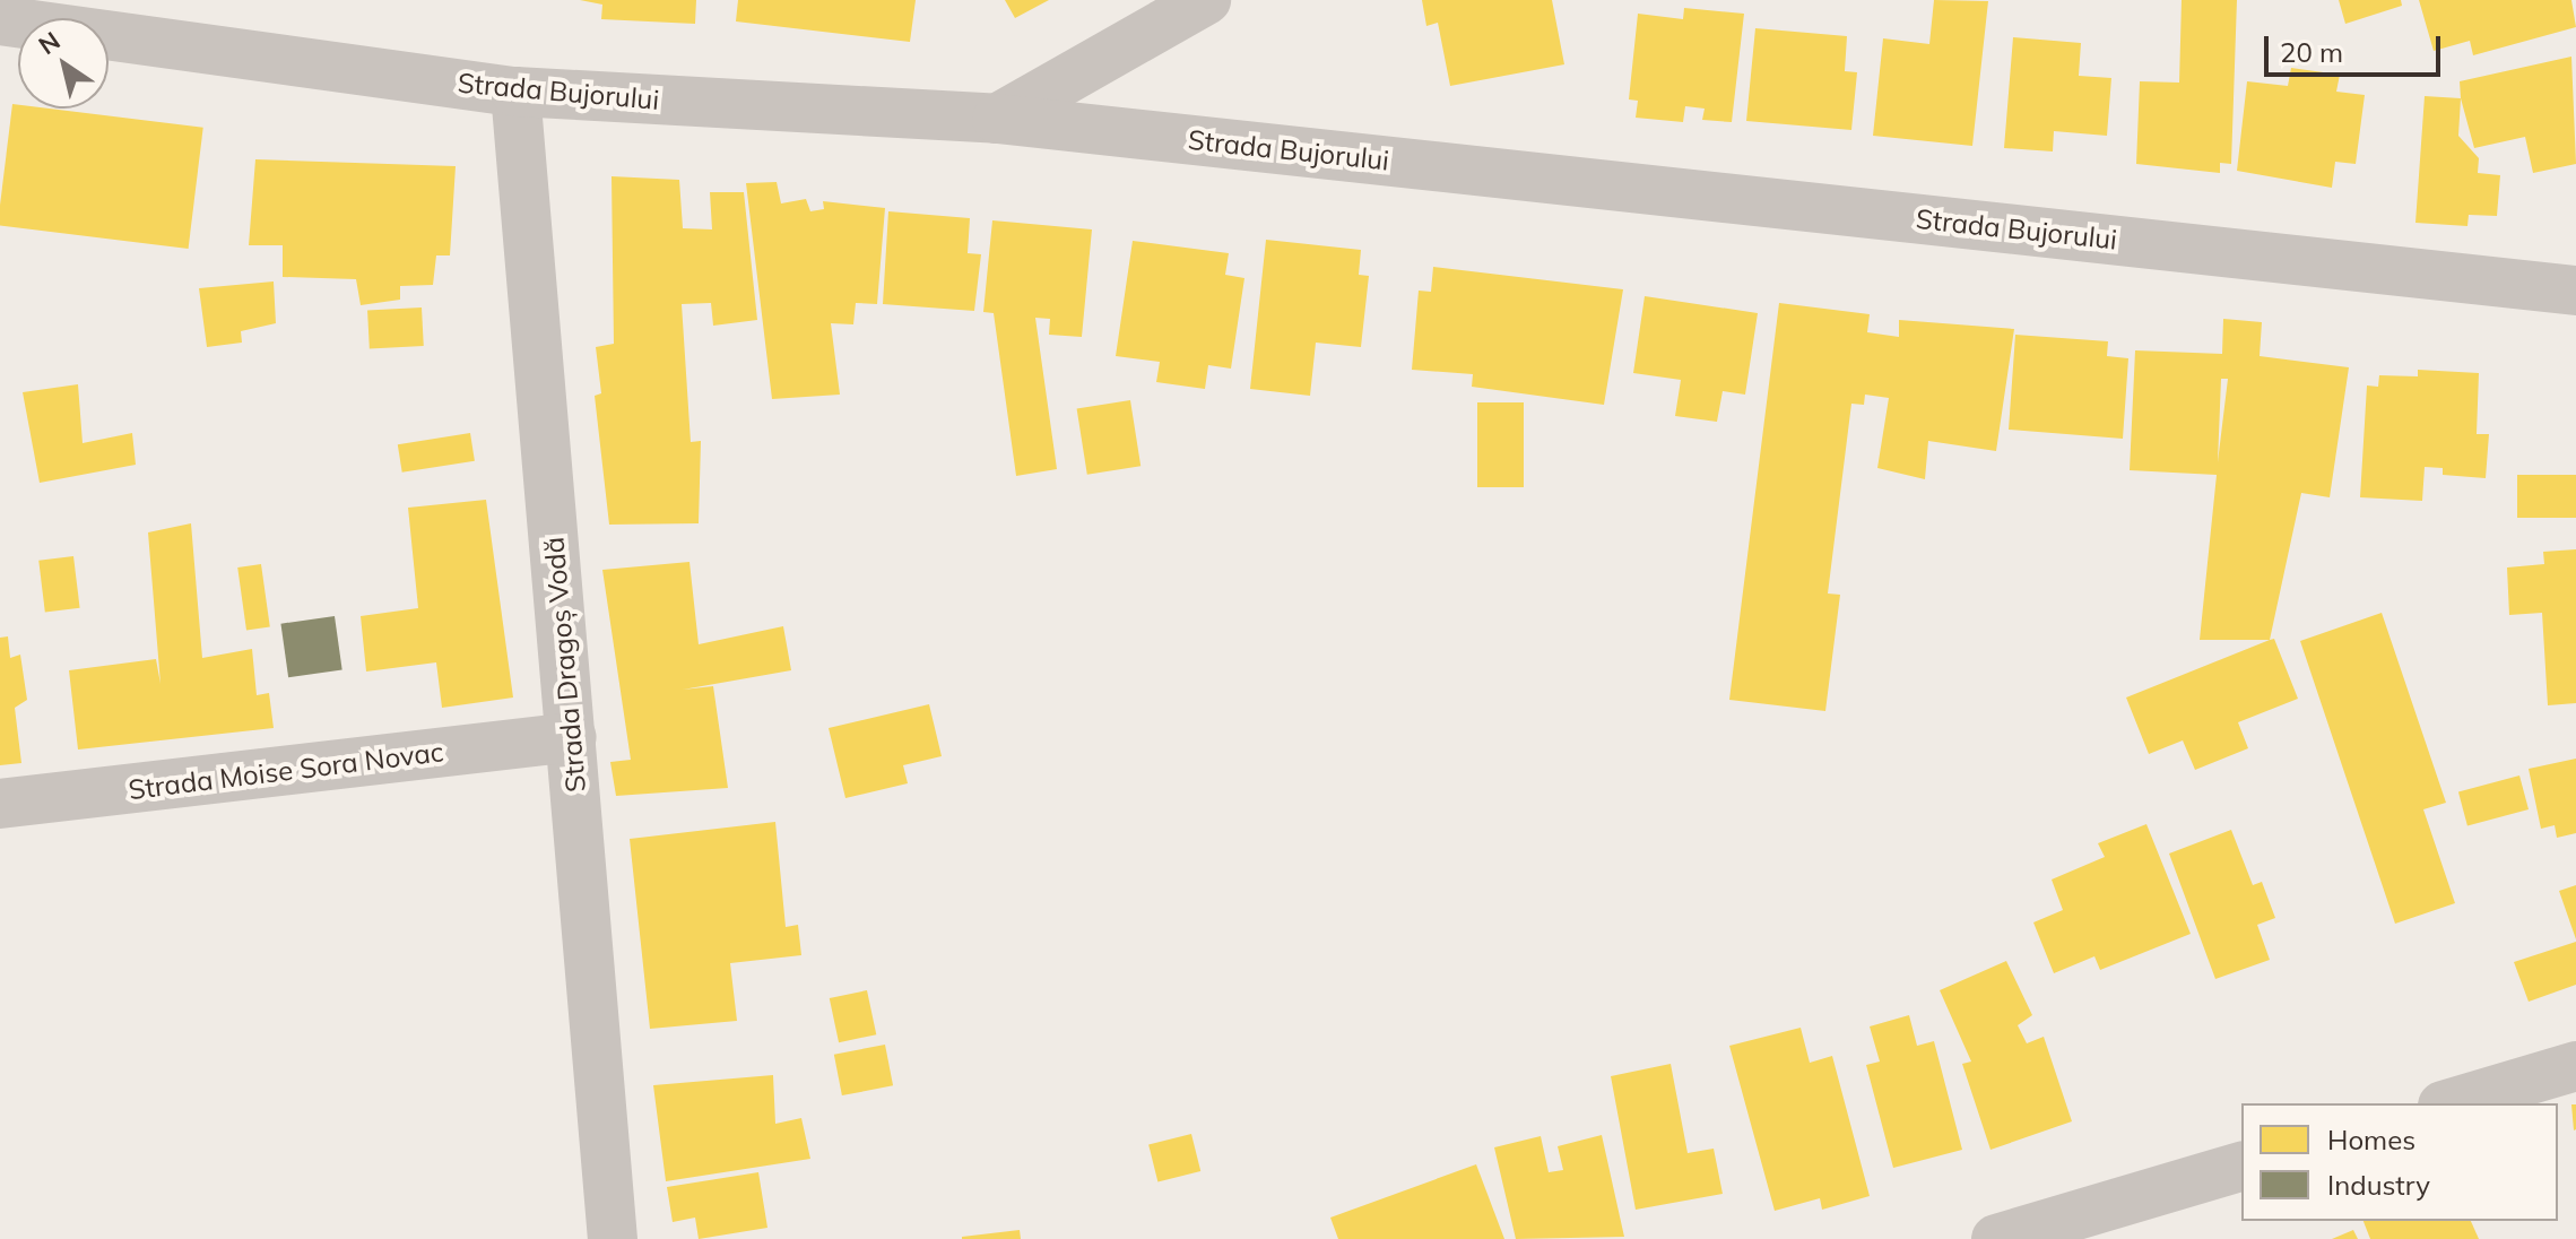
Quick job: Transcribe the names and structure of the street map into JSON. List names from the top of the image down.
{
  "streets": {
    "street": ["Strada Bujorului", "Strada Dragoș Vodă", "Strada Moise Sora Novac"]
  },
  "crossings": [
    ["Strada Bujorului", "Strada Dragoș Vodă"],
    ["Strada Dragoș Vodă", "Strada Moise Sora Novac"]
  ],
  "legend": ["Homes", "Industry"],
  "scale_bar": "20 m",
  "north": "top left"
}
